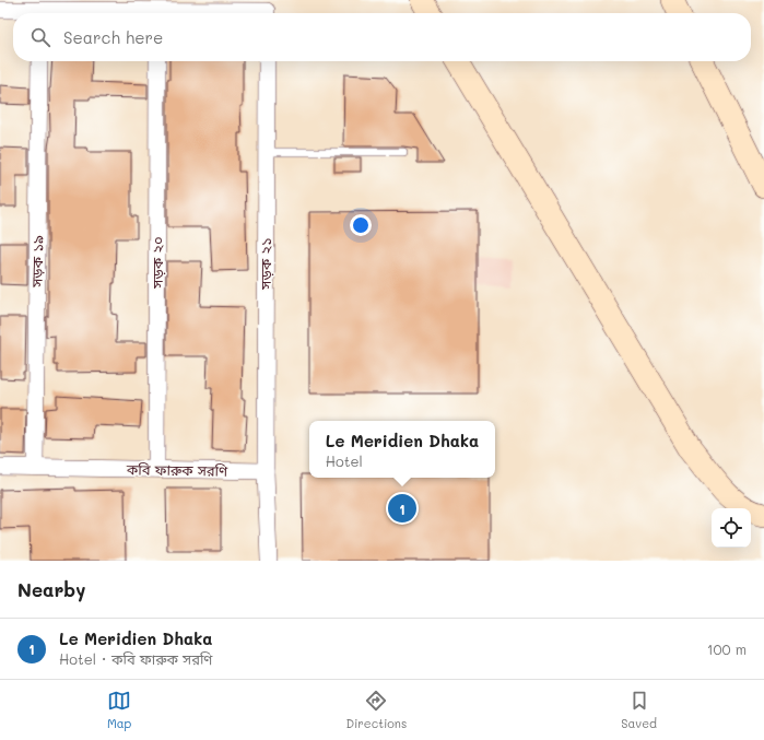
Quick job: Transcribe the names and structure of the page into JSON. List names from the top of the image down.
{
  "streets": {
    "street": [
      "সড়ক ১৯",
      "সড়ক ২০",
      "সড়ক ২১",
      "কবি ফারুক সরণি"
    ]
  },
  "crossings": [
    ["সড়ক ১৯", "কবি ফারুক সরণি"],
    ["সড়ক ২০", "কবি ফারুক সরণি"],
    ["সড়ক ২১", "কবি ফারুক সরণি"]
  ],
  "page": {
    "search": "Search here",
    "popup": ["Le Meridien Dhaka", "Hotel"],
    "pins": "1",
    "heading": "Nearby",
    "list": [
      {
        "mark": "1",
        "name": "Le Meridien Dhaka",
        "note": "Hotel · কবি ফারুক সরণি",
        "value": "100 m"
      }
    ],
    "nav": ["Map", "Directions", "Saved"]
  }
}
